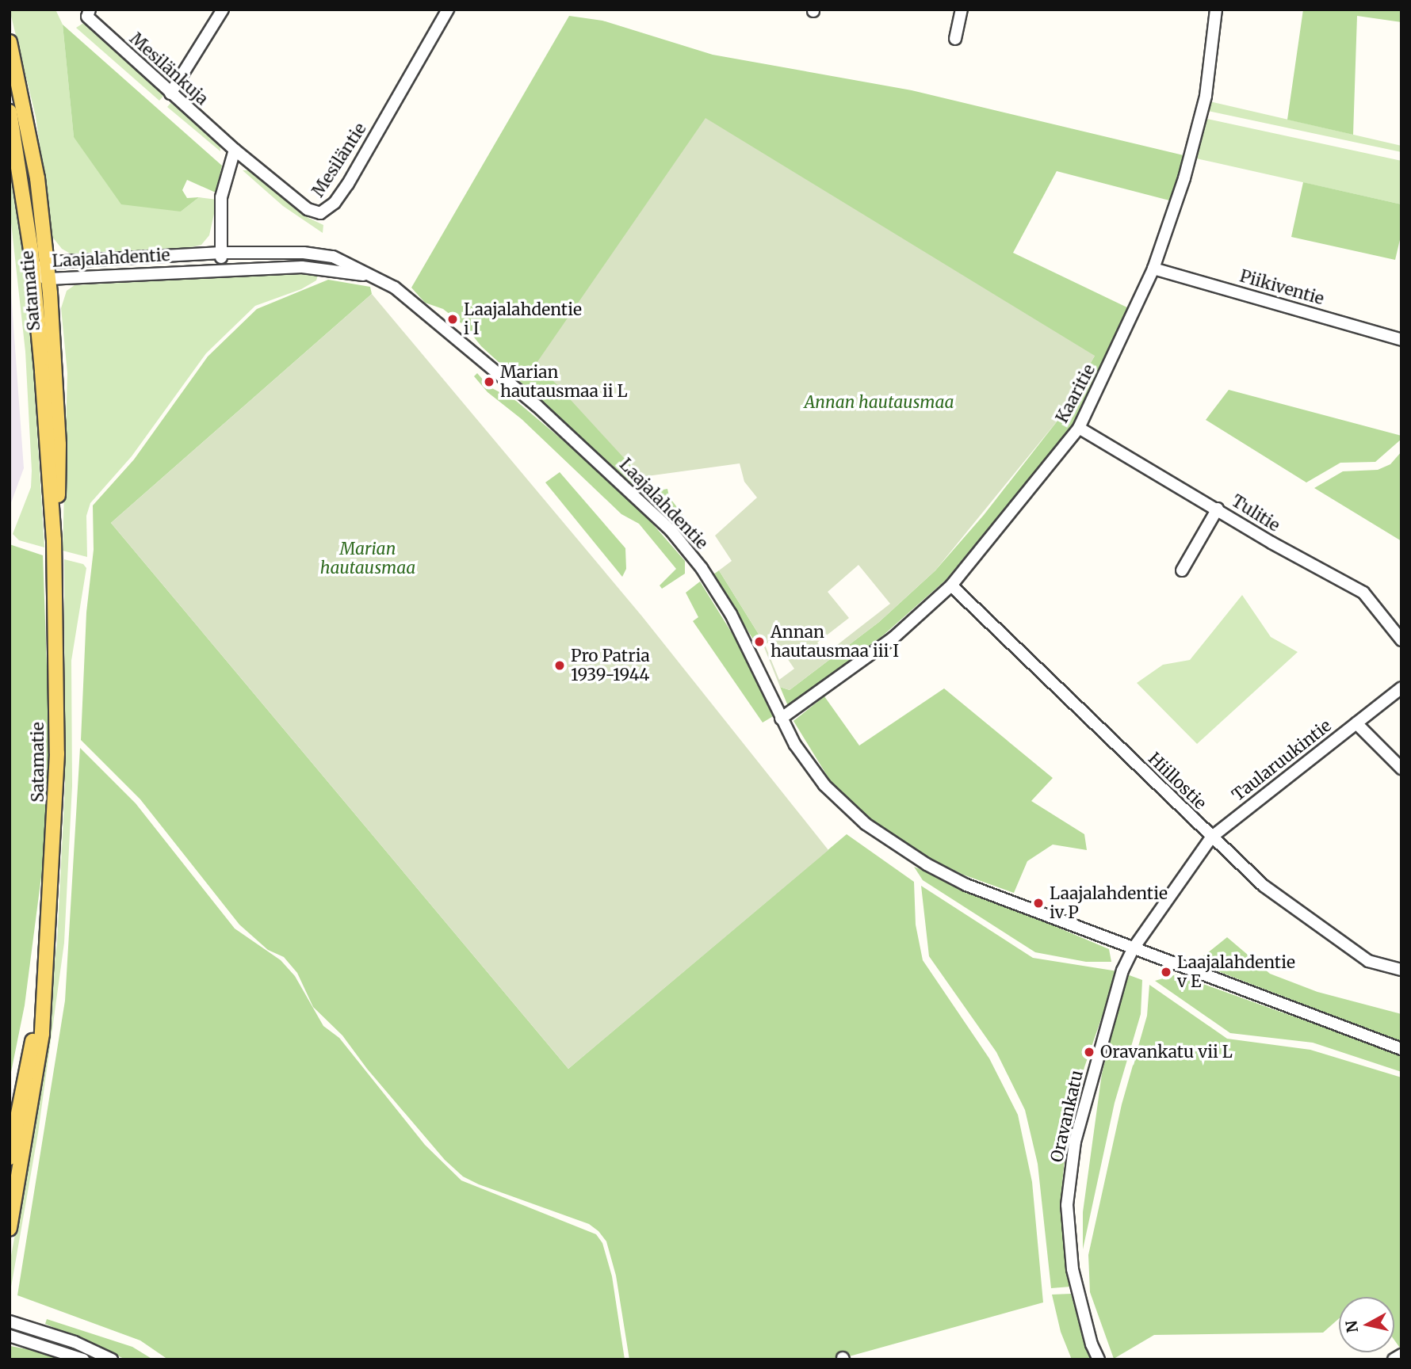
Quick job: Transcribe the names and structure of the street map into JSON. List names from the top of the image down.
{
  "streets": {
    "main road": ["Satamatie"],
    "street": [
      "Mesilänkuja",
      "Mesiläntie",
      "Laajalahdentie",
      "Piikiventie",
      "Kaaritie",
      "Tulitie",
      "Taularuukintie",
      "Hiillostie",
      "Oravankatu"
    ]
  },
  "crossings": [
    ["Mesilänkuja", "Mesiläntie"],
    ["Laajalahdentie", "Satamatie"],
    ["Laajalahdentie", "Kaaritie"],
    ["Laajalahdentie", "Taularuukintie"],
    ["Laajalahdentie", "Oravankatu"],
    ["Piikiventie", "Kaaritie"],
    ["Kaaritie", "Tulitie"],
    ["Kaaritie", "Hiillostie"],
    ["Taularuukintie", "Hiillostie"],
    ["Taularuukintie", "Oravankatu"]
  ],
  "parks": ["Annan hautausmaa", "Marian hautausmaa"],
  "places": [
    "Laajalahdentie i I",
    "Marian hautausmaa ii L",
    "Annan hautausmaa iii I",
    "Pro Patria 1939-1944",
    "Laajalahdentie iv P",
    "Laajalahdentie v E",
    "Oravankatu vii L"
  ],
  "north": "left"
}
